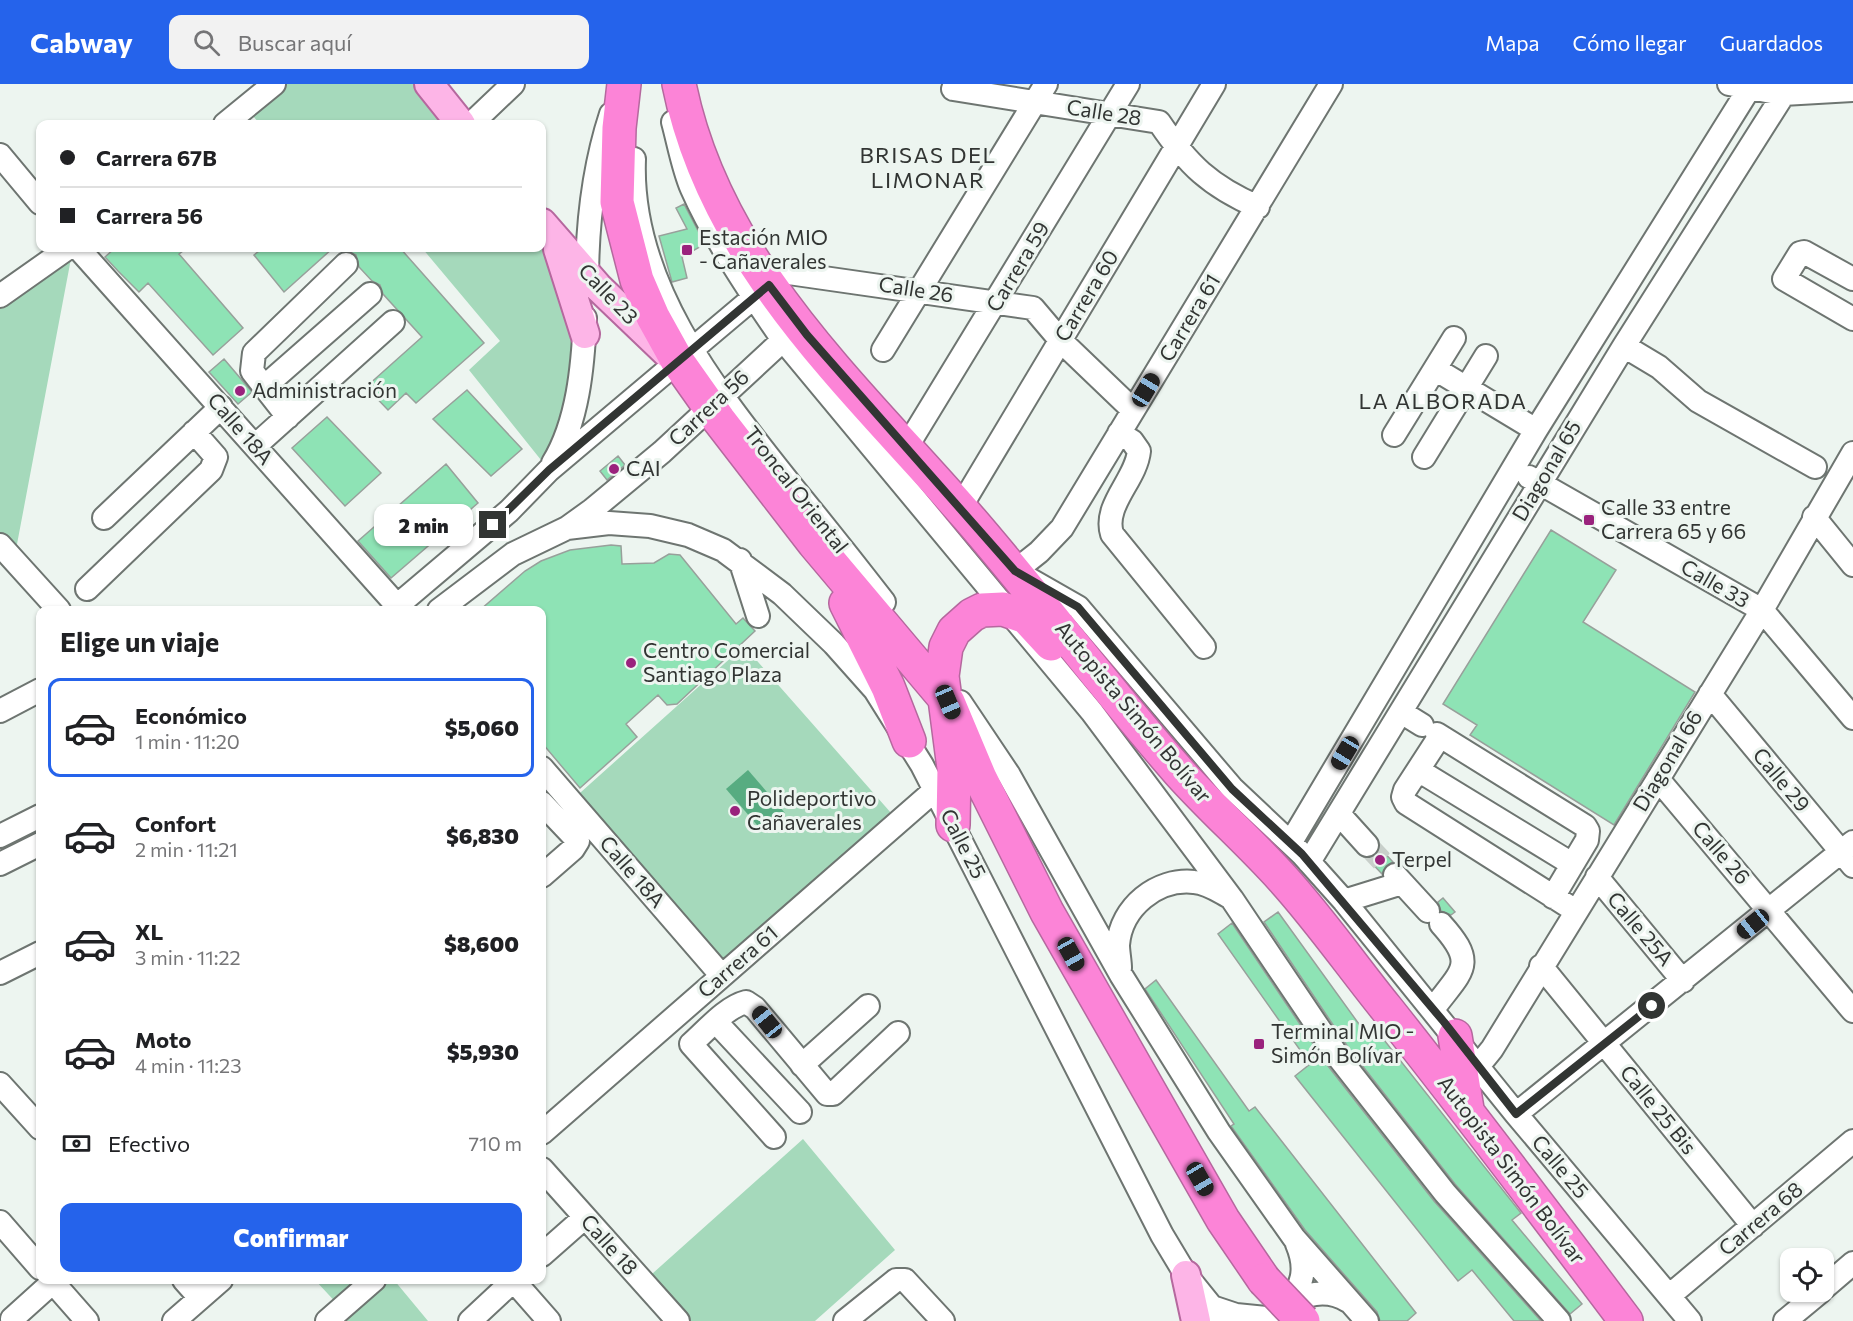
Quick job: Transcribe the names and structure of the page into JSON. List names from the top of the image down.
{
  "streets": {
    "highway": ["Autopista Simón Bolívar"],
    "main road": ["Calle 23"],
    "street": [
      "Calle 28",
      "Carrera 59",
      "Calle 26",
      "Carrera 60",
      "Carrera 61",
      "Carrera 56",
      "Calle 18A",
      "Diagonal 65",
      "Troncal Oriental",
      "Calle 33",
      "Diagonal 66",
      "Calle 29",
      "Calle 25",
      "Calle 25A",
      "Calle 25 Bis",
      "Carrera 68",
      "Calle 18"
    ]
  },
  "crossings": [
    ["Calle 28", "Carrera 59"],
    ["Calle 28", "Carrera 60"],
    ["Calle 28", "Carrera 61"],
    ["Carrera 59", "Calle 26"],
    ["Carrera 59", "Autopista Simón Bolívar"],
    ["Calle 26", "Carrera 60"],
    ["Calle 26", "Carrera 61"],
    ["Calle 26", "Autopista Simón Bolívar"],
    ["Calle 26", "Diagonal 66"],
    ["Carrera 60", "Autopista Simón Bolívar"],
    ["Carrera 61", "Calle 18A"],
    ["Carrera 61", "Autopista Simón Bolívar"],
    ["Carrera 61", "Calle 25"],
    ["Carrera 56", "Troncal Oriental"],
    ["Carrera 56", "Autopista Simón Bolívar"],
    ["Carrera 56", "Calle 25"],
    ["Diagonal 65", "Calle 33"],
    ["Diagonal 65", "Calle 25"],
    ["Calle 33", "Diagonal 66"],
    ["Autopista Simón Bolívar", "Calle 25"],
    ["Diagonal 66", "Calle 29"],
    ["Diagonal 66", "Calle 25"],
    ["Diagonal 66", "Calle 25A"],
    ["Diagonal 66", "Calle 25 Bis"],
    ["Calle 25", "Carrera 68"],
    ["Calle 25 Bis", "Carrera 68"]
  ],
  "districts": ["BRISAS DEL LIMONAR", "LA ALBORADA"],
  "places": {
    "transit": ["Estación MIO - Cañaverales", "Calle 33 entre Carrera 65 y 66", "Terminal MIO - Simón Bolívar"],
    "other": [
      "Administración",
      "CAI",
      "Centro Comercial Santiago Plaza",
      "Polideportivo Cañaverales",
      "Terpel"
    ]
  },
  "page": {
    "header": "Cabway",
    "search": "Buscar aquí",
    "nav": ["Mapa", "Cómo llegar", "Guardados"],
    "banner": ["Carrera 67B", "Carrera 56"],
    "bubble": "2 min",
    "heading": "Elige un viaje",
    "list": [
      {
        "name": "Económico",
        "note": "1 min · 11:20",
        "value": "$5,060"
      },
      {
        "name": "Confort",
        "note": "2 min · 11:21",
        "value": "$6,830"
      },
      {
        "name": "XL",
        "note": "3 min · 11:22",
        "value": "$8,600"
      },
      {
        "name": "Moto",
        "note": "4 min · 11:23",
        "value": "$5,930"
      }
    ],
    "pay": ["Efectivo", "710 m"],
    "buttons": "Confirmar"
  }
}
